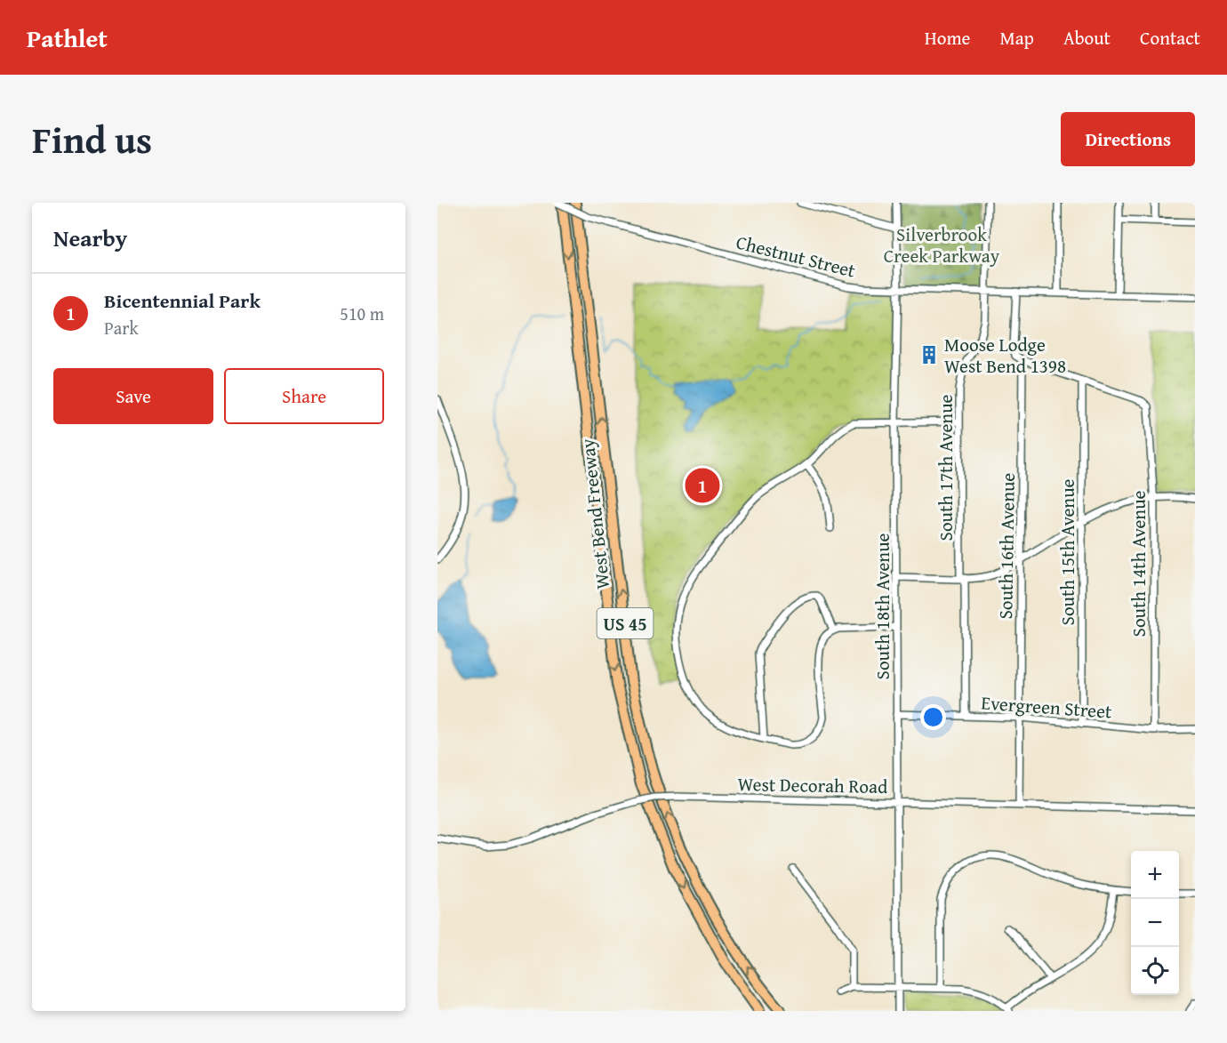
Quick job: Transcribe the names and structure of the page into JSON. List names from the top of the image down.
{
  "streets": {
    "highway": ["West Bend Freeway", "US 45"],
    "street": [
      "Chestnut Street",
      "South 17th Avenue",
      "South 16th Avenue",
      "South 15th Avenue",
      "South 14th Avenue",
      "South 18th Avenue",
      "Evergreen Street",
      "West Decorah Road"
    ]
  },
  "crossings": [
    ["Chestnut Street", "South 17th Avenue"],
    ["Chestnut Street", "West Bend Freeway"],
    ["Chestnut Street", "South 16th Avenue"],
    ["Chestnut Street", "South 18th Avenue"],
    ["South 17th Avenue", "Evergreen Street"],
    ["South 16th Avenue", "Evergreen Street"],
    ["South 16th Avenue", "West Decorah Road"],
    ["South 15th Avenue", "South 14th Avenue"],
    ["South 15th Avenue", "Evergreen Street"],
    ["South 14th Avenue", "Evergreen Street"],
    ["South 18th Avenue", "Evergreen Street"],
    ["South 18th Avenue", "West Decorah Road"]
  ],
  "parks": ["Silverbrook Creek Parkway"],
  "places": {
    "building": ["Moose Lodge West Bend 1398"]
  },
  "page": {
    "header": "Pathlet",
    "nav": [
      "Home",
      "Map",
      "About",
      "Contact"
    ],
    "title": "Find us",
    "buttons": [
      "Directions",
      ["Save", "Share"]
    ],
    "heading": "Nearby",
    "list": [
      {
        "mark": "1",
        "name": "Bicentennial Park",
        "note": "Park",
        "value": "510 m"
      }
    ],
    "pins": "1",
    "map_buttons": ["+", "−"]
  }
}
